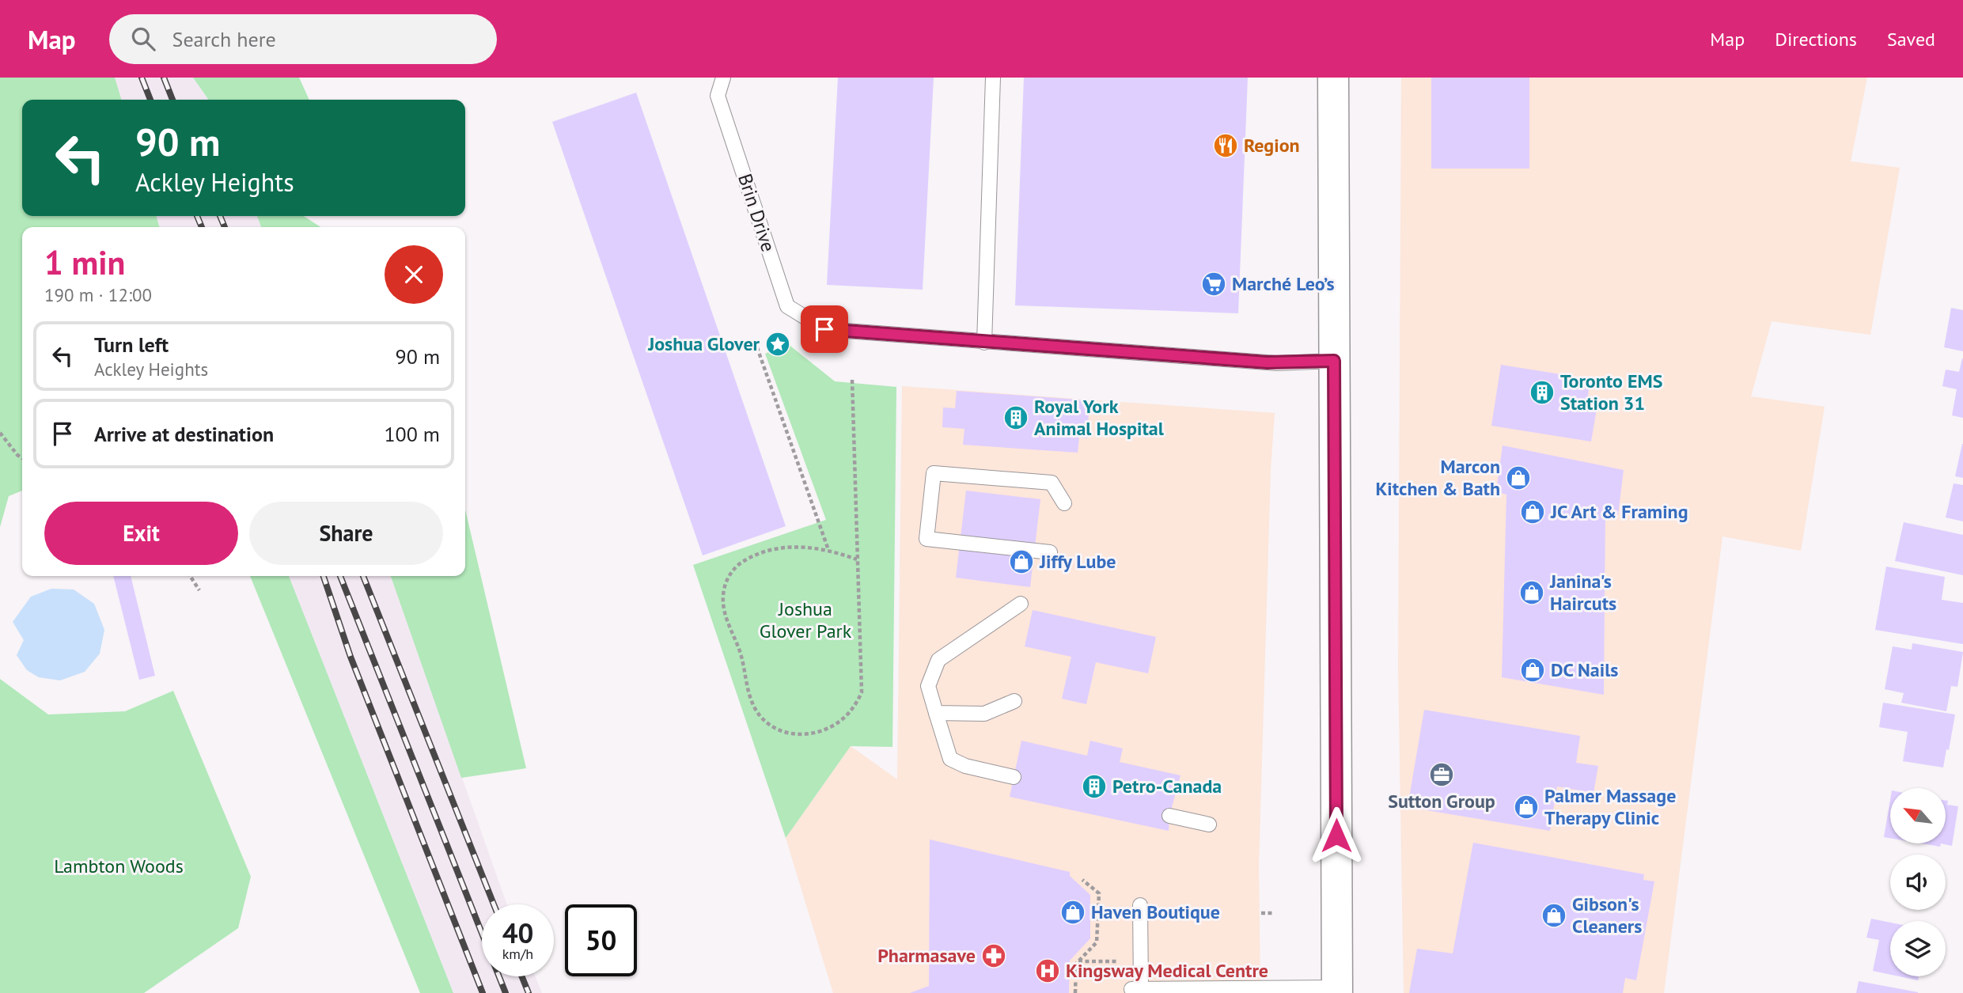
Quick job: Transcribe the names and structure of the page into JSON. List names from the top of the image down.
{
  "streets": {
    "lane": ["Brin Drive"]
  },
  "parks": ["Joshua Glover Park", "Lambton Woods"],
  "places": {
    "restaurant": ["Region"],
    "supermarket": ["Marché Leo’s"],
    "place": ["Joshua Glover"],
    "building": ["Toronto EMS Station 31", "Royal York Animal Hospital", "Petro-Canada"],
    "shop": [
      "Marcon Kitchen & Bath",
      "JC Art & Framing",
      "Jiffy Lube",
      "Janina's Haircuts",
      "DC Nails",
      "Palmer Massage Therapy Clinic",
      "Haven Boutique",
      "Gibson's Cleaners"
    ],
    "office": ["Sutton Group"],
    "pharmacy": ["Pharmasave"],
    "hospital": ["Kingsway Medical Centre"]
  },
  "north": "top left",
  "page": {
    "header": "Map",
    "search": "Search here",
    "nav": ["Map", "Directions", "Saved"],
    "turn": ["90 m", "Ackley Heights"],
    "heading": ["1 min", "190 m · 12:00"],
    "list": [
      {
        "name": "Turn left",
        "note": "Ackley Heights",
        "value": "90 m"
      },
      {
        "name": "Arrive at destination",
        "value": "100 m"
      }
    ],
    "buttons": ["Exit", "Share"],
    "speed": "40 km/h",
    "limit": "50"
  }
}
